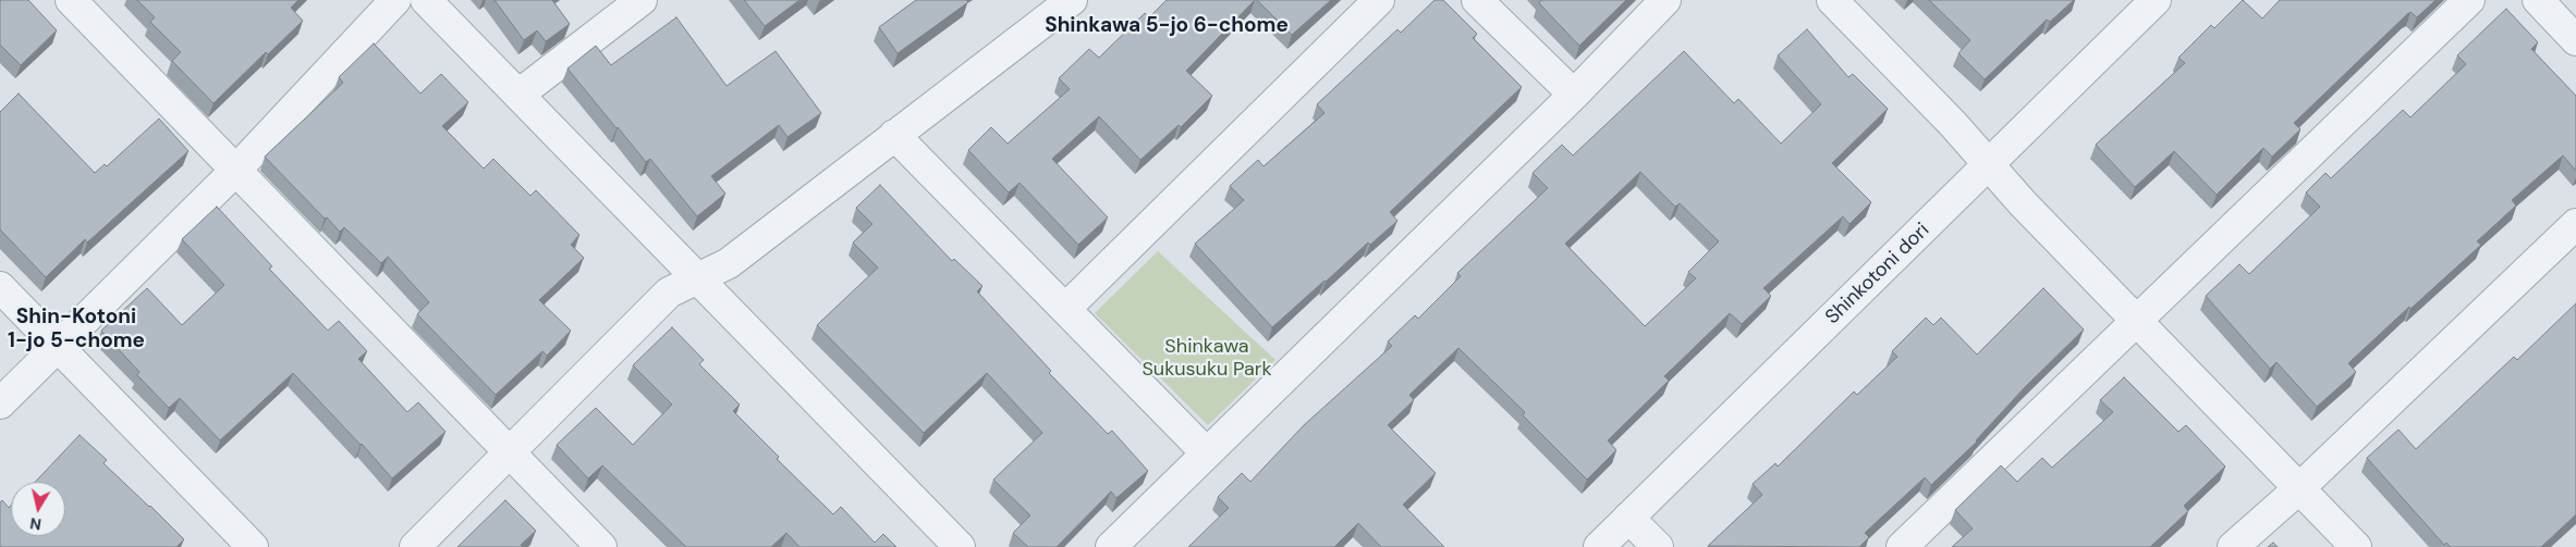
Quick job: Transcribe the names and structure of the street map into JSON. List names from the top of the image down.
{
  "streets": {
    "street": ["Shinkotoni dori"]
  },
  "districts": ["Shinkawa 5-jo 6-chome", "Shin-Kotoni 1-jo 5-chome"],
  "parks": ["Shinkawa Sukusuku Park"],
  "north": "bottom"
}
